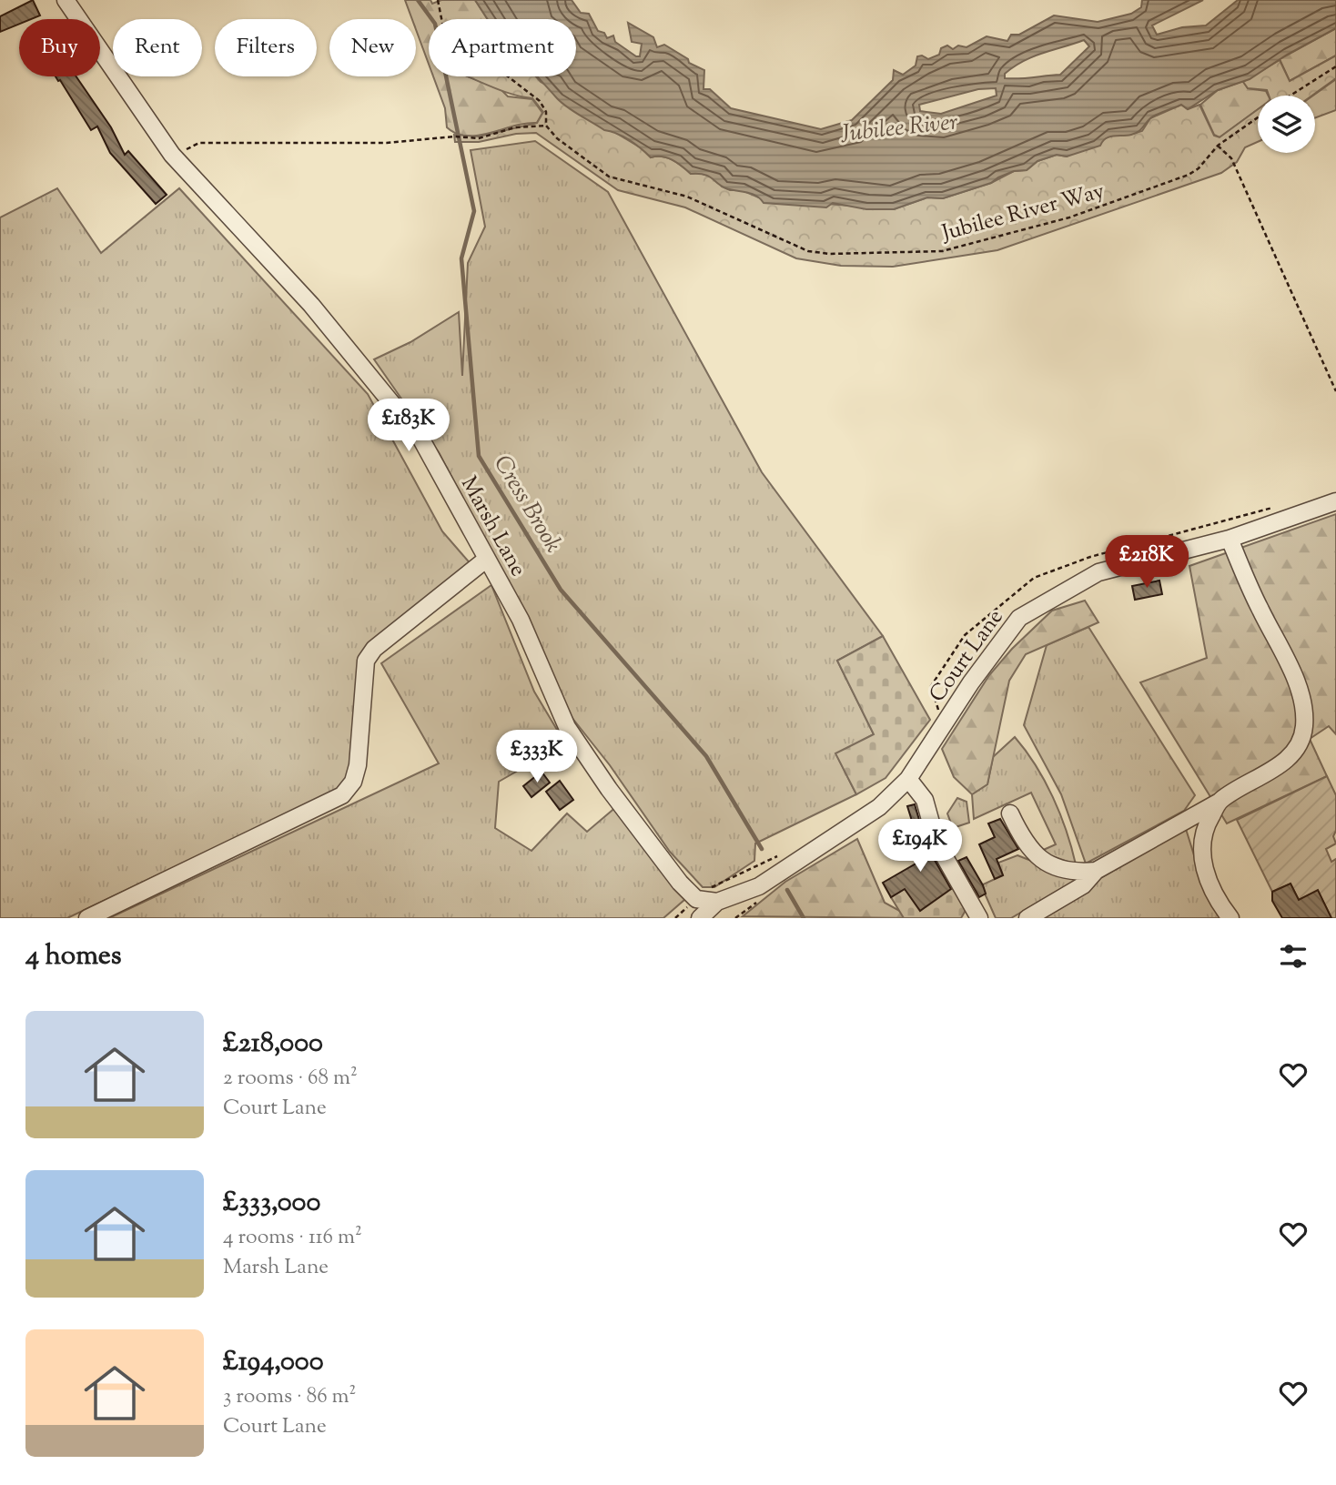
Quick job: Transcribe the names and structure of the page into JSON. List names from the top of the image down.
{
  "streets": {
    "street": ["Marsh Lane", "Court Lane"],
    "path": ["Jubilee River Way"]
  },
  "crossings": [
    ["Marsh Lane", "Court Lane"]
  ],
  "water": ["Jubilee River", "Cress Brook"],
  "page": {
    "chip": [
      "Buy",
      "Rent",
      "Filters",
      "New",
      "Apartment"
    ],
    "price": [
      "£183K",
      "£218K",
      "£333K",
      "£194K"
    ],
    "heading": "4 homes",
    "list": [
      {
        "name": "£218,000",
        "note": "2 rooms · 68 m² · Court Lane"
      },
      {
        "name": "£333,000",
        "note": "4 rooms · 116 m² · Marsh Lane"
      },
      {
        "name": "£194,000",
        "note": "3 rooms · 86 m² · Court Lane"
      }
    ]
  }
}
